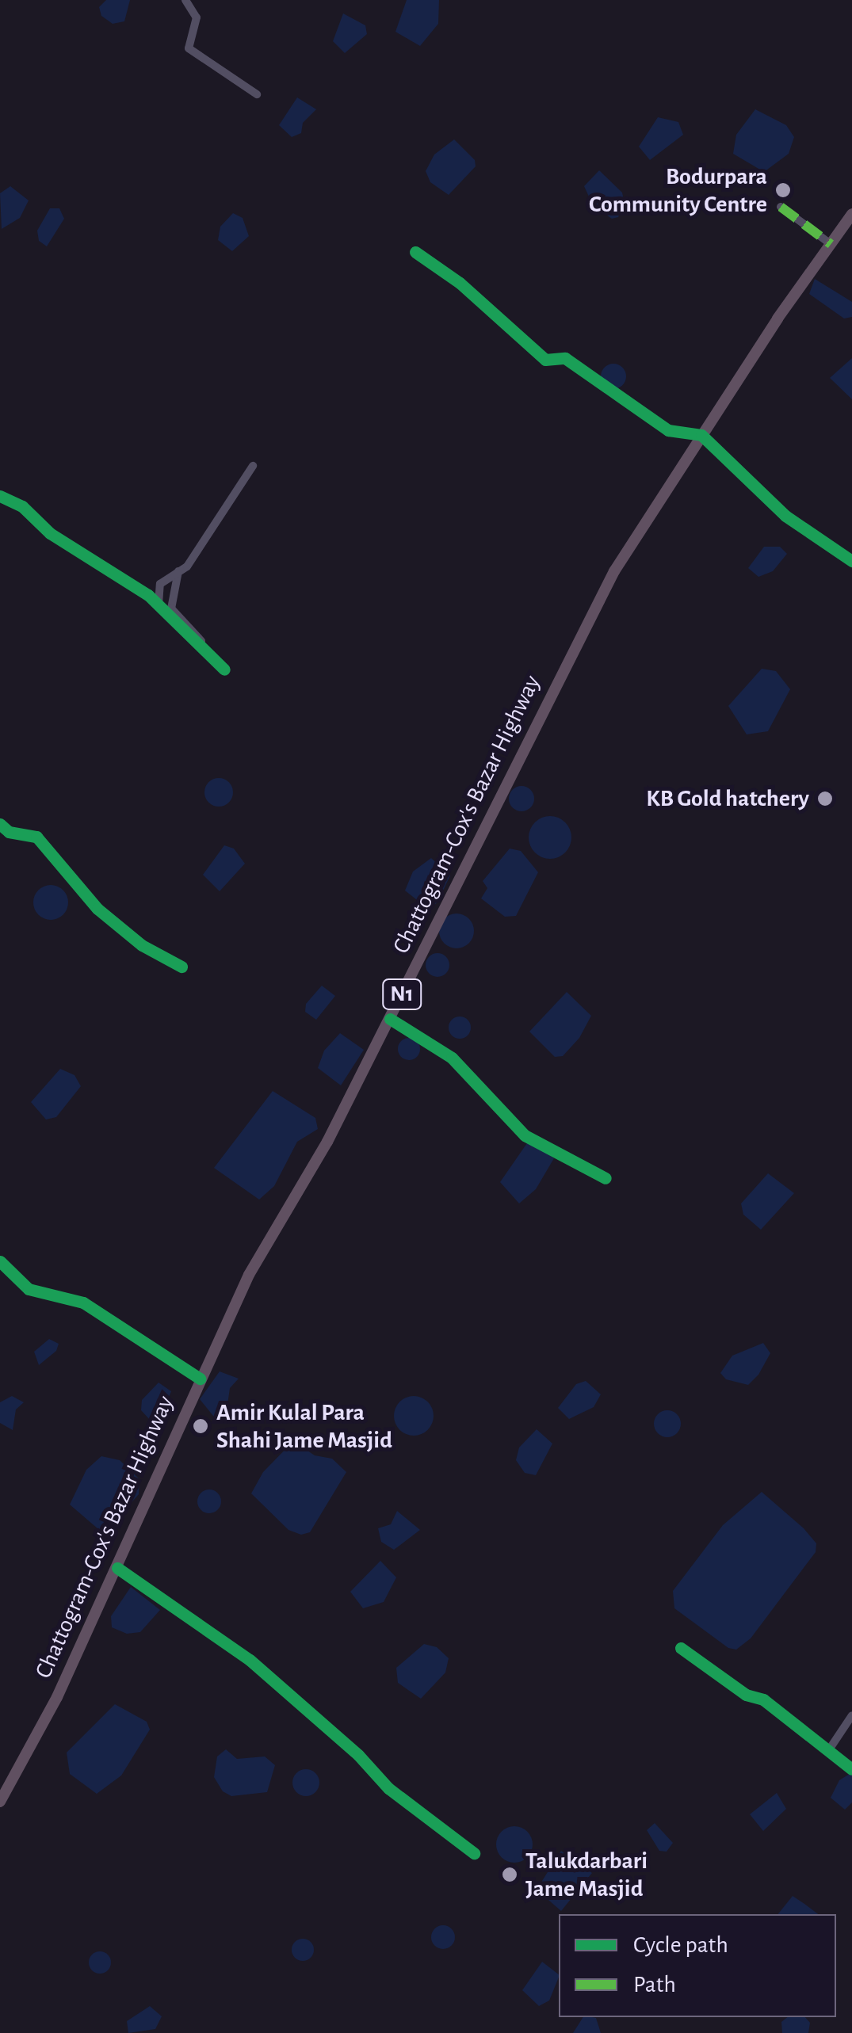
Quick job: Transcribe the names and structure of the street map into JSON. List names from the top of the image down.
{
  "streets": {
    "highway": ["Chattogram-Cox's Bazar Highway", "N1"]
  },
  "places": [
    "Bodurpara Community Centre",
    "KB Gold hatchery",
    "Amir Kulal Para Shahi Jame Masjid",
    "Talukdarbari Jame Masjid"
  ],
  "legend": ["Cycle path", "Path"]
}
